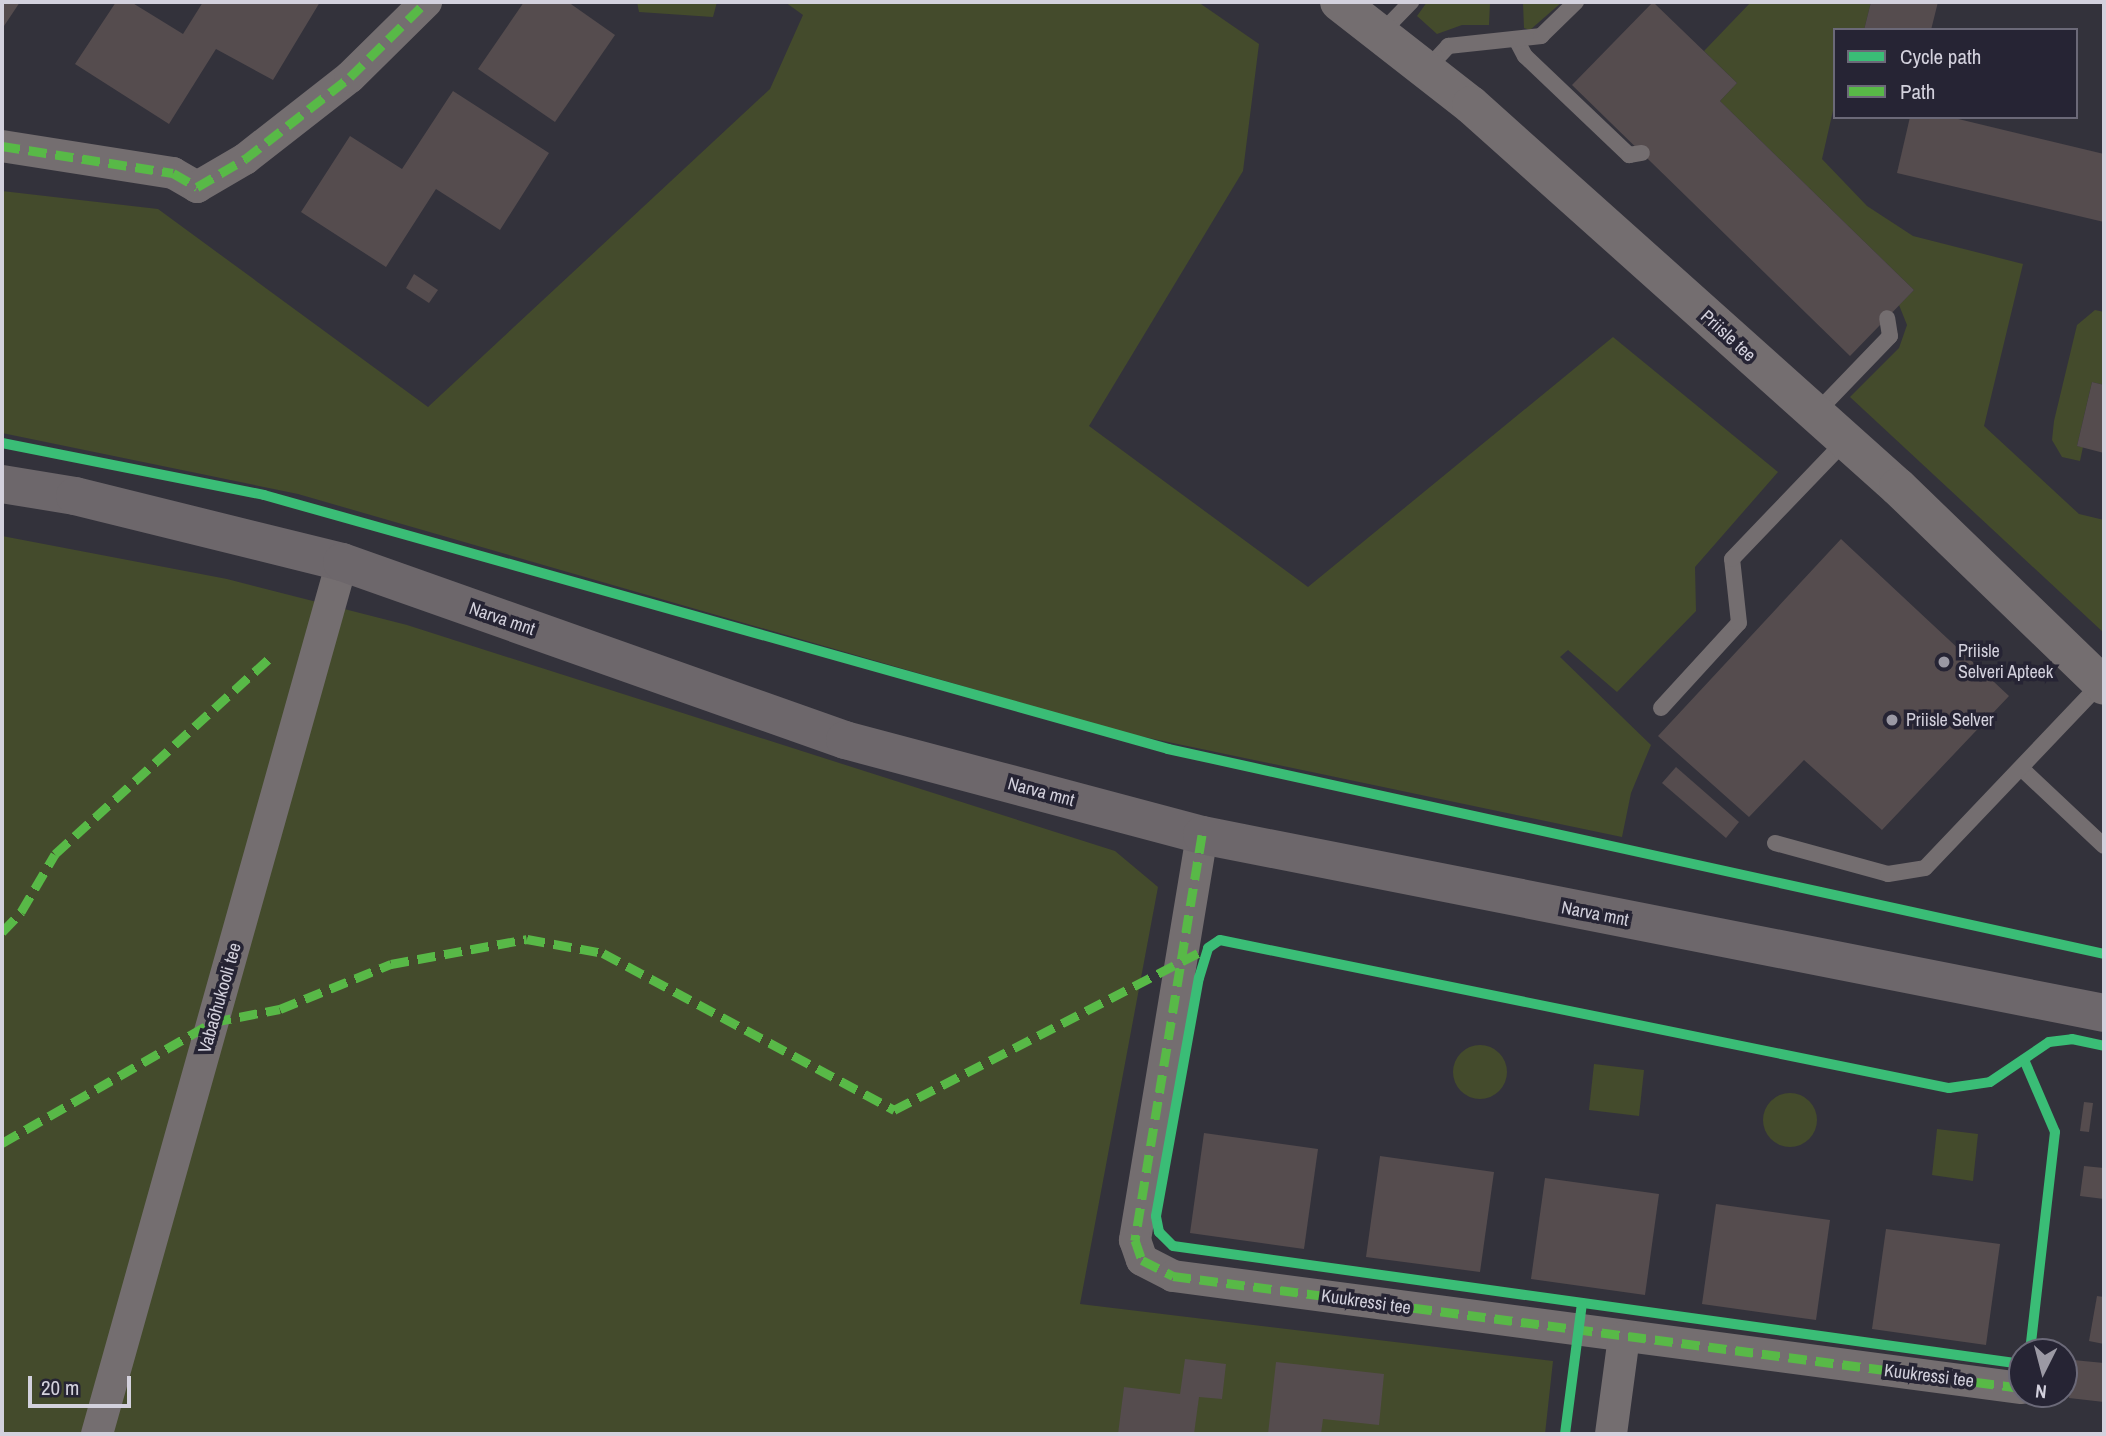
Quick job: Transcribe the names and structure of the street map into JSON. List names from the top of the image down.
{
  "streets": {
    "main road": ["Narva mnt"],
    "street": ["Priisle tee", "Vabaõhukooli tee", "Kuukressi tee"]
  },
  "crossings": [
    ["Narva mnt", "Vabaõhukooli tee"],
    ["Narva mnt", "Kuukressi tee"]
  ],
  "places": ["Priisle Selveri Apteek", "Priisle Selver"],
  "legend": ["Cycle path", "Path"],
  "scale_bar": "20 m",
  "north": "bottom"
}
